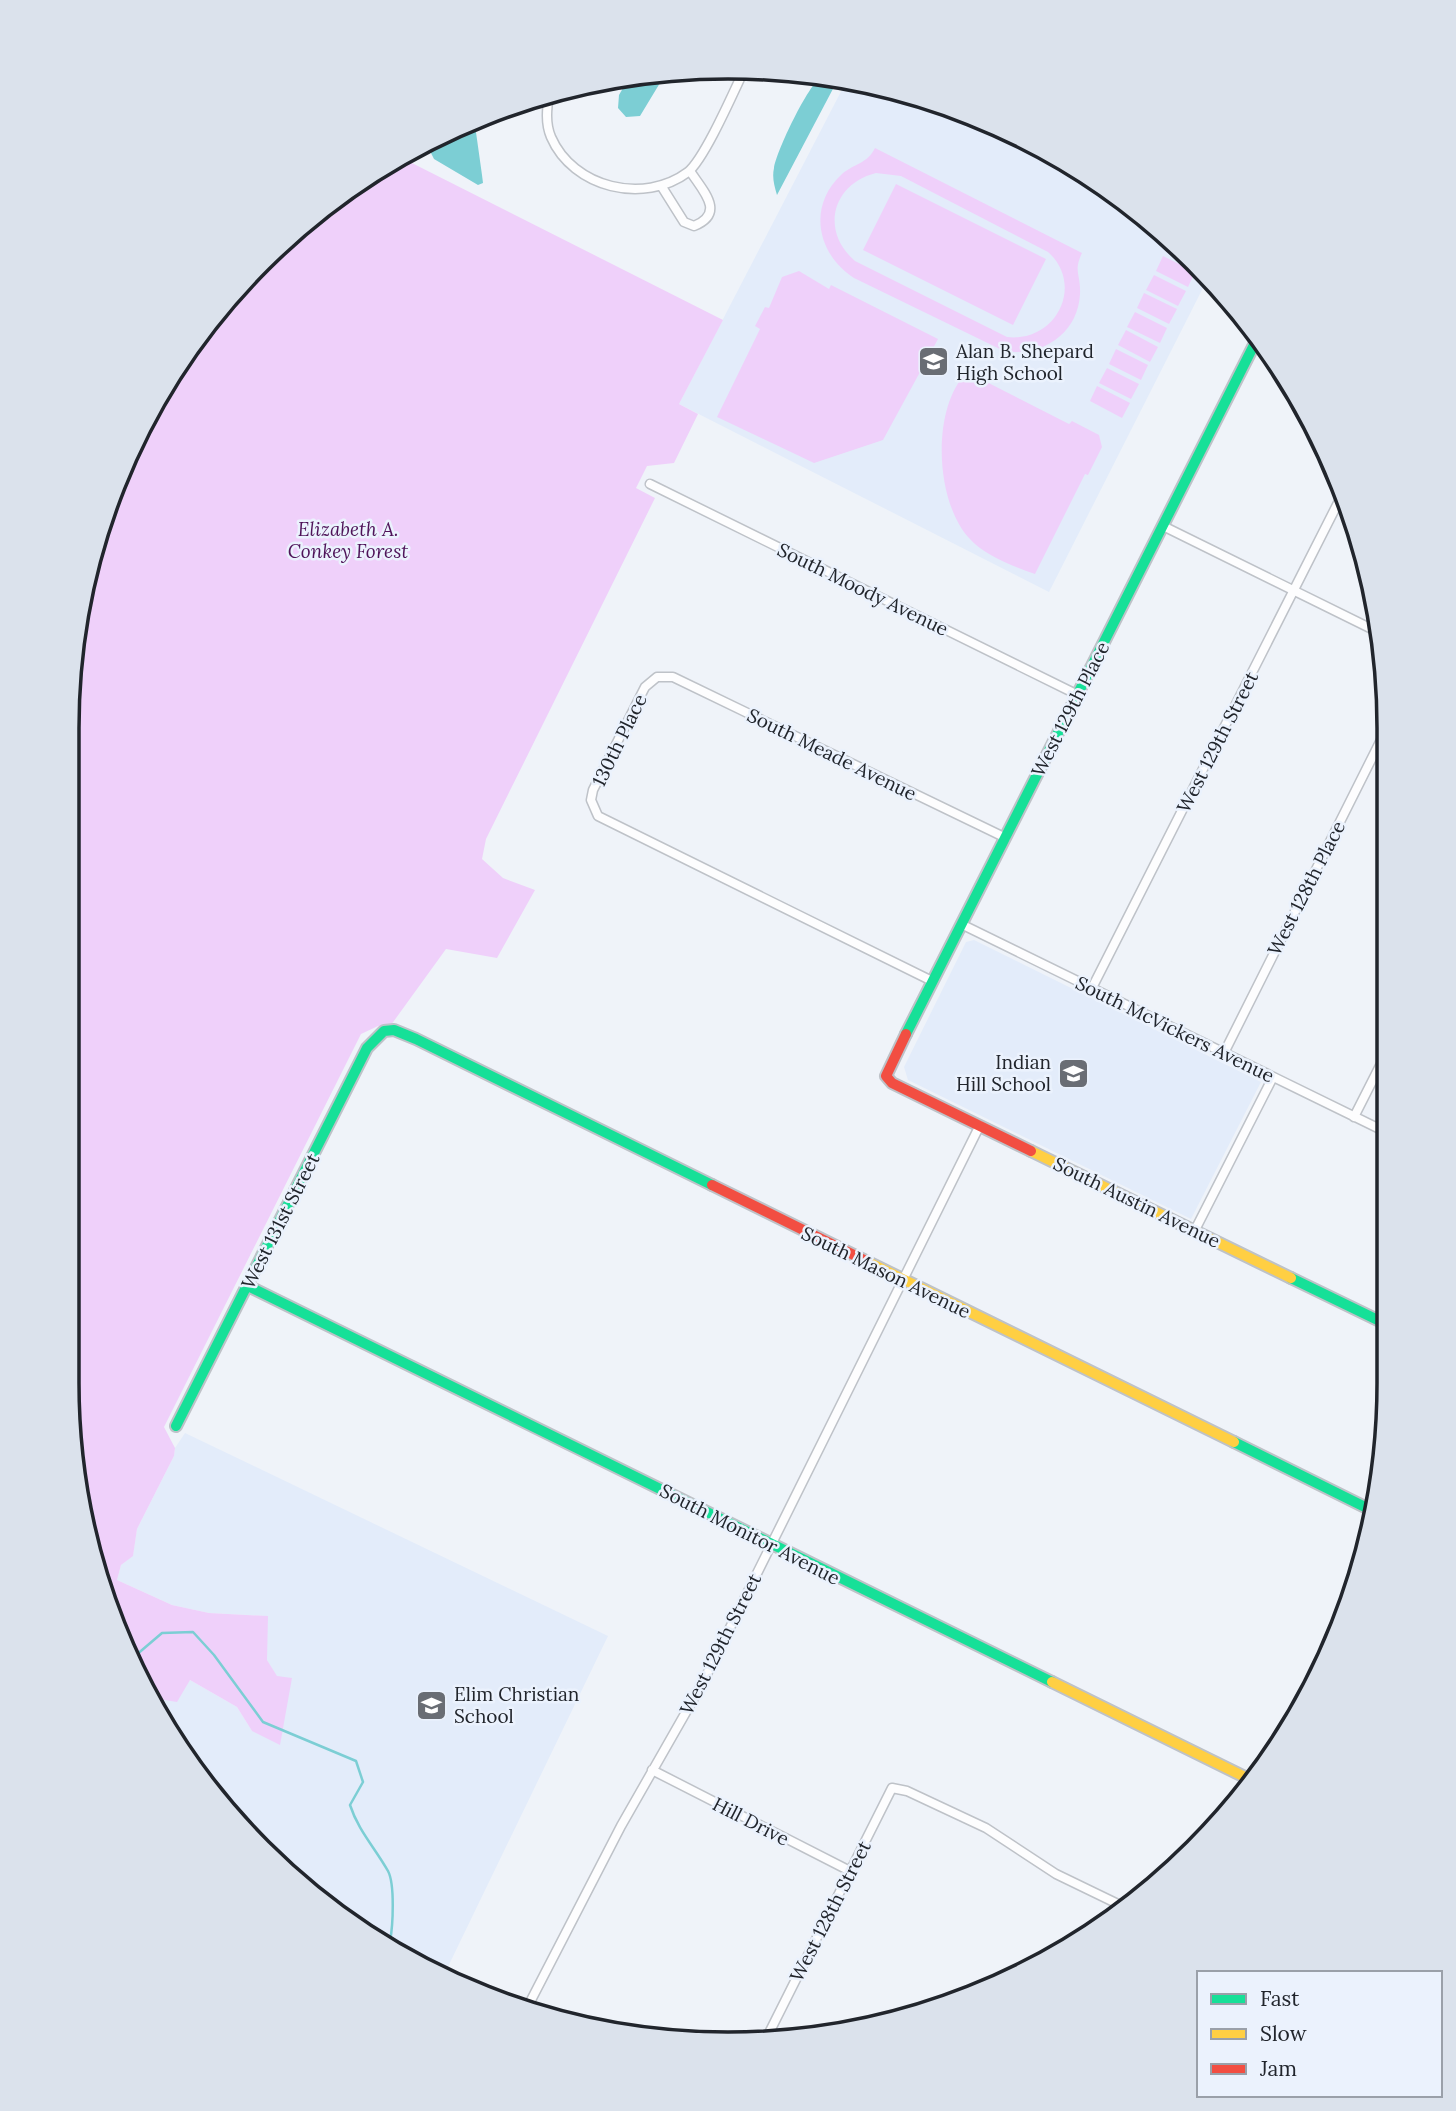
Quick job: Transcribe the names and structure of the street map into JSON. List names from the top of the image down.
{
  "streets": {
    "street": [
      "South Moody Avenue",
      "West 129th Place",
      "130th Place",
      "West 129th Street",
      "South Meade Avenue",
      "West 128th Place",
      "South McVickers Avenue",
      "South Austin Avenue",
      "West 131st Street",
      "South Mason Avenue",
      "South Monitor Avenue",
      "Hill Drive",
      "West 128th Street"
    ]
  },
  "crossings": [
    ["South Moody Avenue", "West 129th Place"],
    ["West 129th Place", "130th Place"],
    ["West 129th Place", "South Meade Avenue"],
    ["West 129th Place", "South McVickers Avenue"],
    ["West 129th Place", "South Austin Avenue"],
    ["130th Place", "South Meade Avenue"],
    ["West 129th Street", "South McVickers Avenue"],
    ["West 129th Street", "South Austin Avenue"],
    ["West 129th Street", "South Mason Avenue"],
    ["West 129th Street", "South Monitor Avenue"],
    ["West 129th Street", "Hill Drive"],
    ["West 128th Place", "South McVickers Avenue"],
    ["West 131st Street", "South Mason Avenue"],
    ["West 131st Street", "South Monitor Avenue"],
    ["Hill Drive", "West 128th Street"]
  ],
  "parks": ["Elizabeth A. Conkey Forest"],
  "places": {
    "school or university": ["Alan B. Shepard High School", "Indian Hill School", "Elim Christian School"]
  },
  "legend": ["Fast", "Slow", "Jam"]
}
